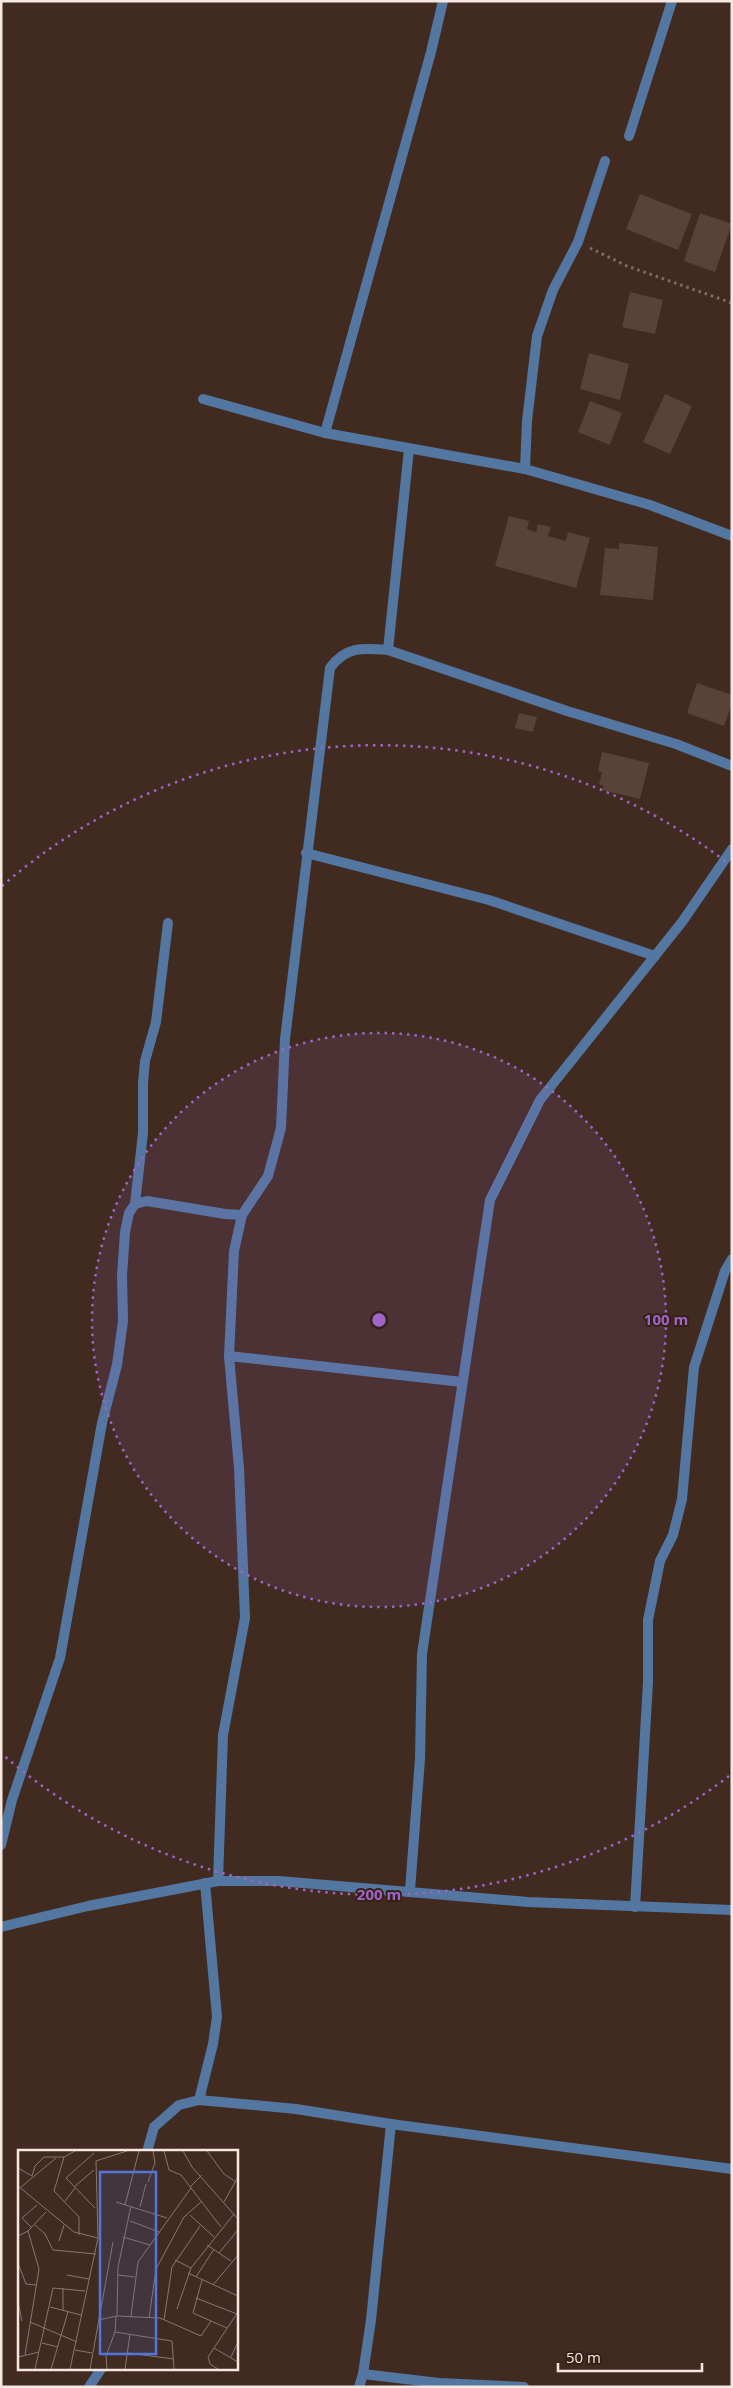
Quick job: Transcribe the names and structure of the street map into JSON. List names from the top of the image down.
{
  "scale_bar": "50 m",
  "rings": ["100 m", "200 m"]
}
